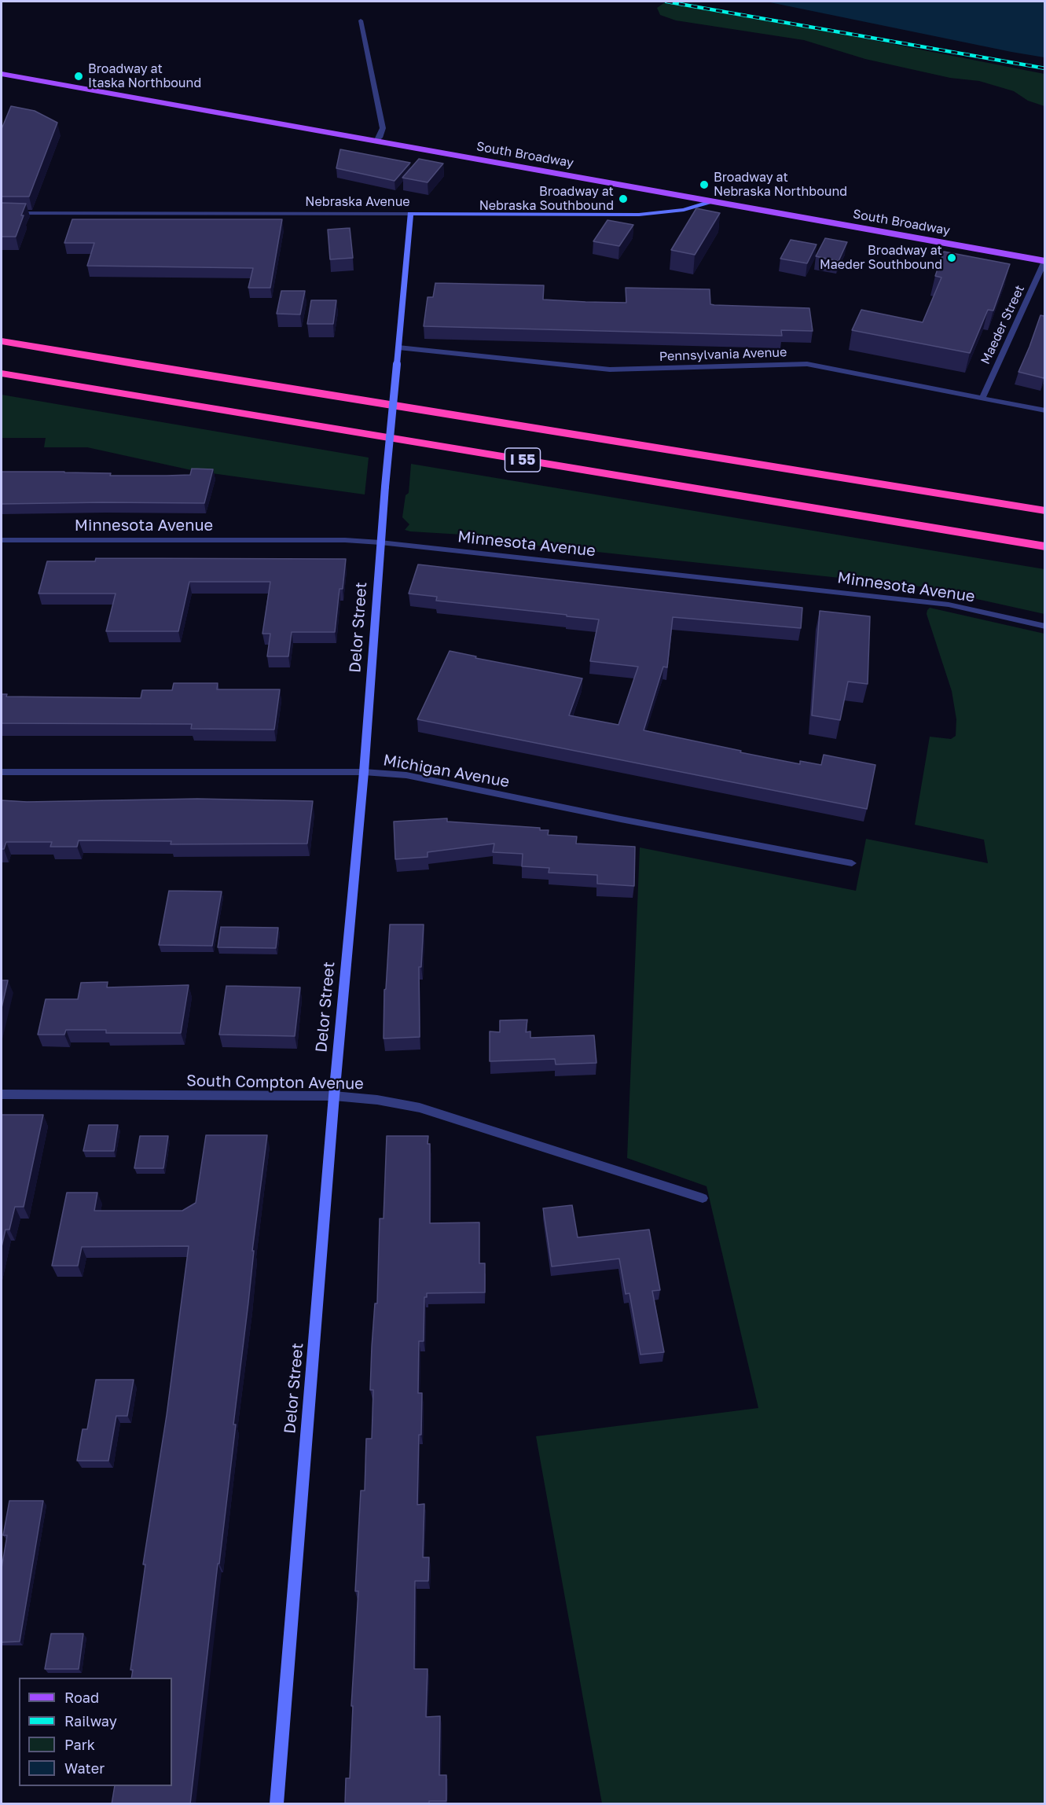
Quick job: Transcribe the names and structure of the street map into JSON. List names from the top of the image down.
{
  "streets": {
    "highway": ["I 55"],
    "main road": ["South Broadway"],
    "street": [
      "Nebraska Avenue",
      "Maeder Street",
      "Pennsylvania Avenue",
      "Minnesota Avenue",
      "Delor Street",
      "Michigan Avenue",
      "South Compton Avenue"
    ]
  },
  "crossings": [
    ["South Broadway", "Nebraska Avenue"],
    ["South Broadway", "Maeder Street"],
    ["Nebraska Avenue", "Delor Street"],
    ["Maeder Street", "Pennsylvania Avenue"],
    ["Pennsylvania Avenue", "Delor Street"],
    ["Minnesota Avenue", "Delor Street"],
    ["Delor Street", "Michigan Avenue"],
    ["Delor Street", "South Compton Avenue"]
  ],
  "places": [
    "Broadway at Itaska Northbound",
    "Broadway at Nebraska Northbound",
    "Broadway at Nebraska Southbound",
    "Broadway at Maeder Southbound"
  ],
  "legend": [
    "Road",
    "Railway",
    "Park",
    "Water"
  ]
}
